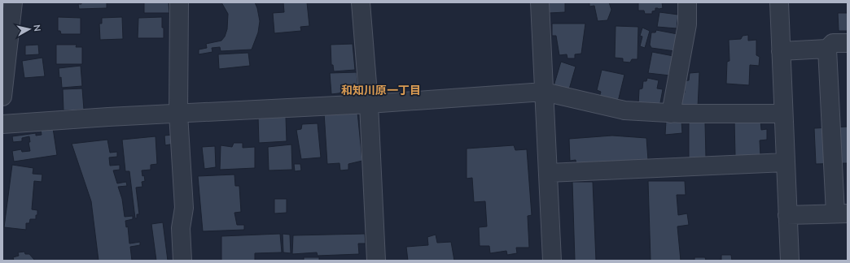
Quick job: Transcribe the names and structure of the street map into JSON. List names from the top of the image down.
{
  "districts": ["和知川原一丁目"],
  "north": "right"
}
